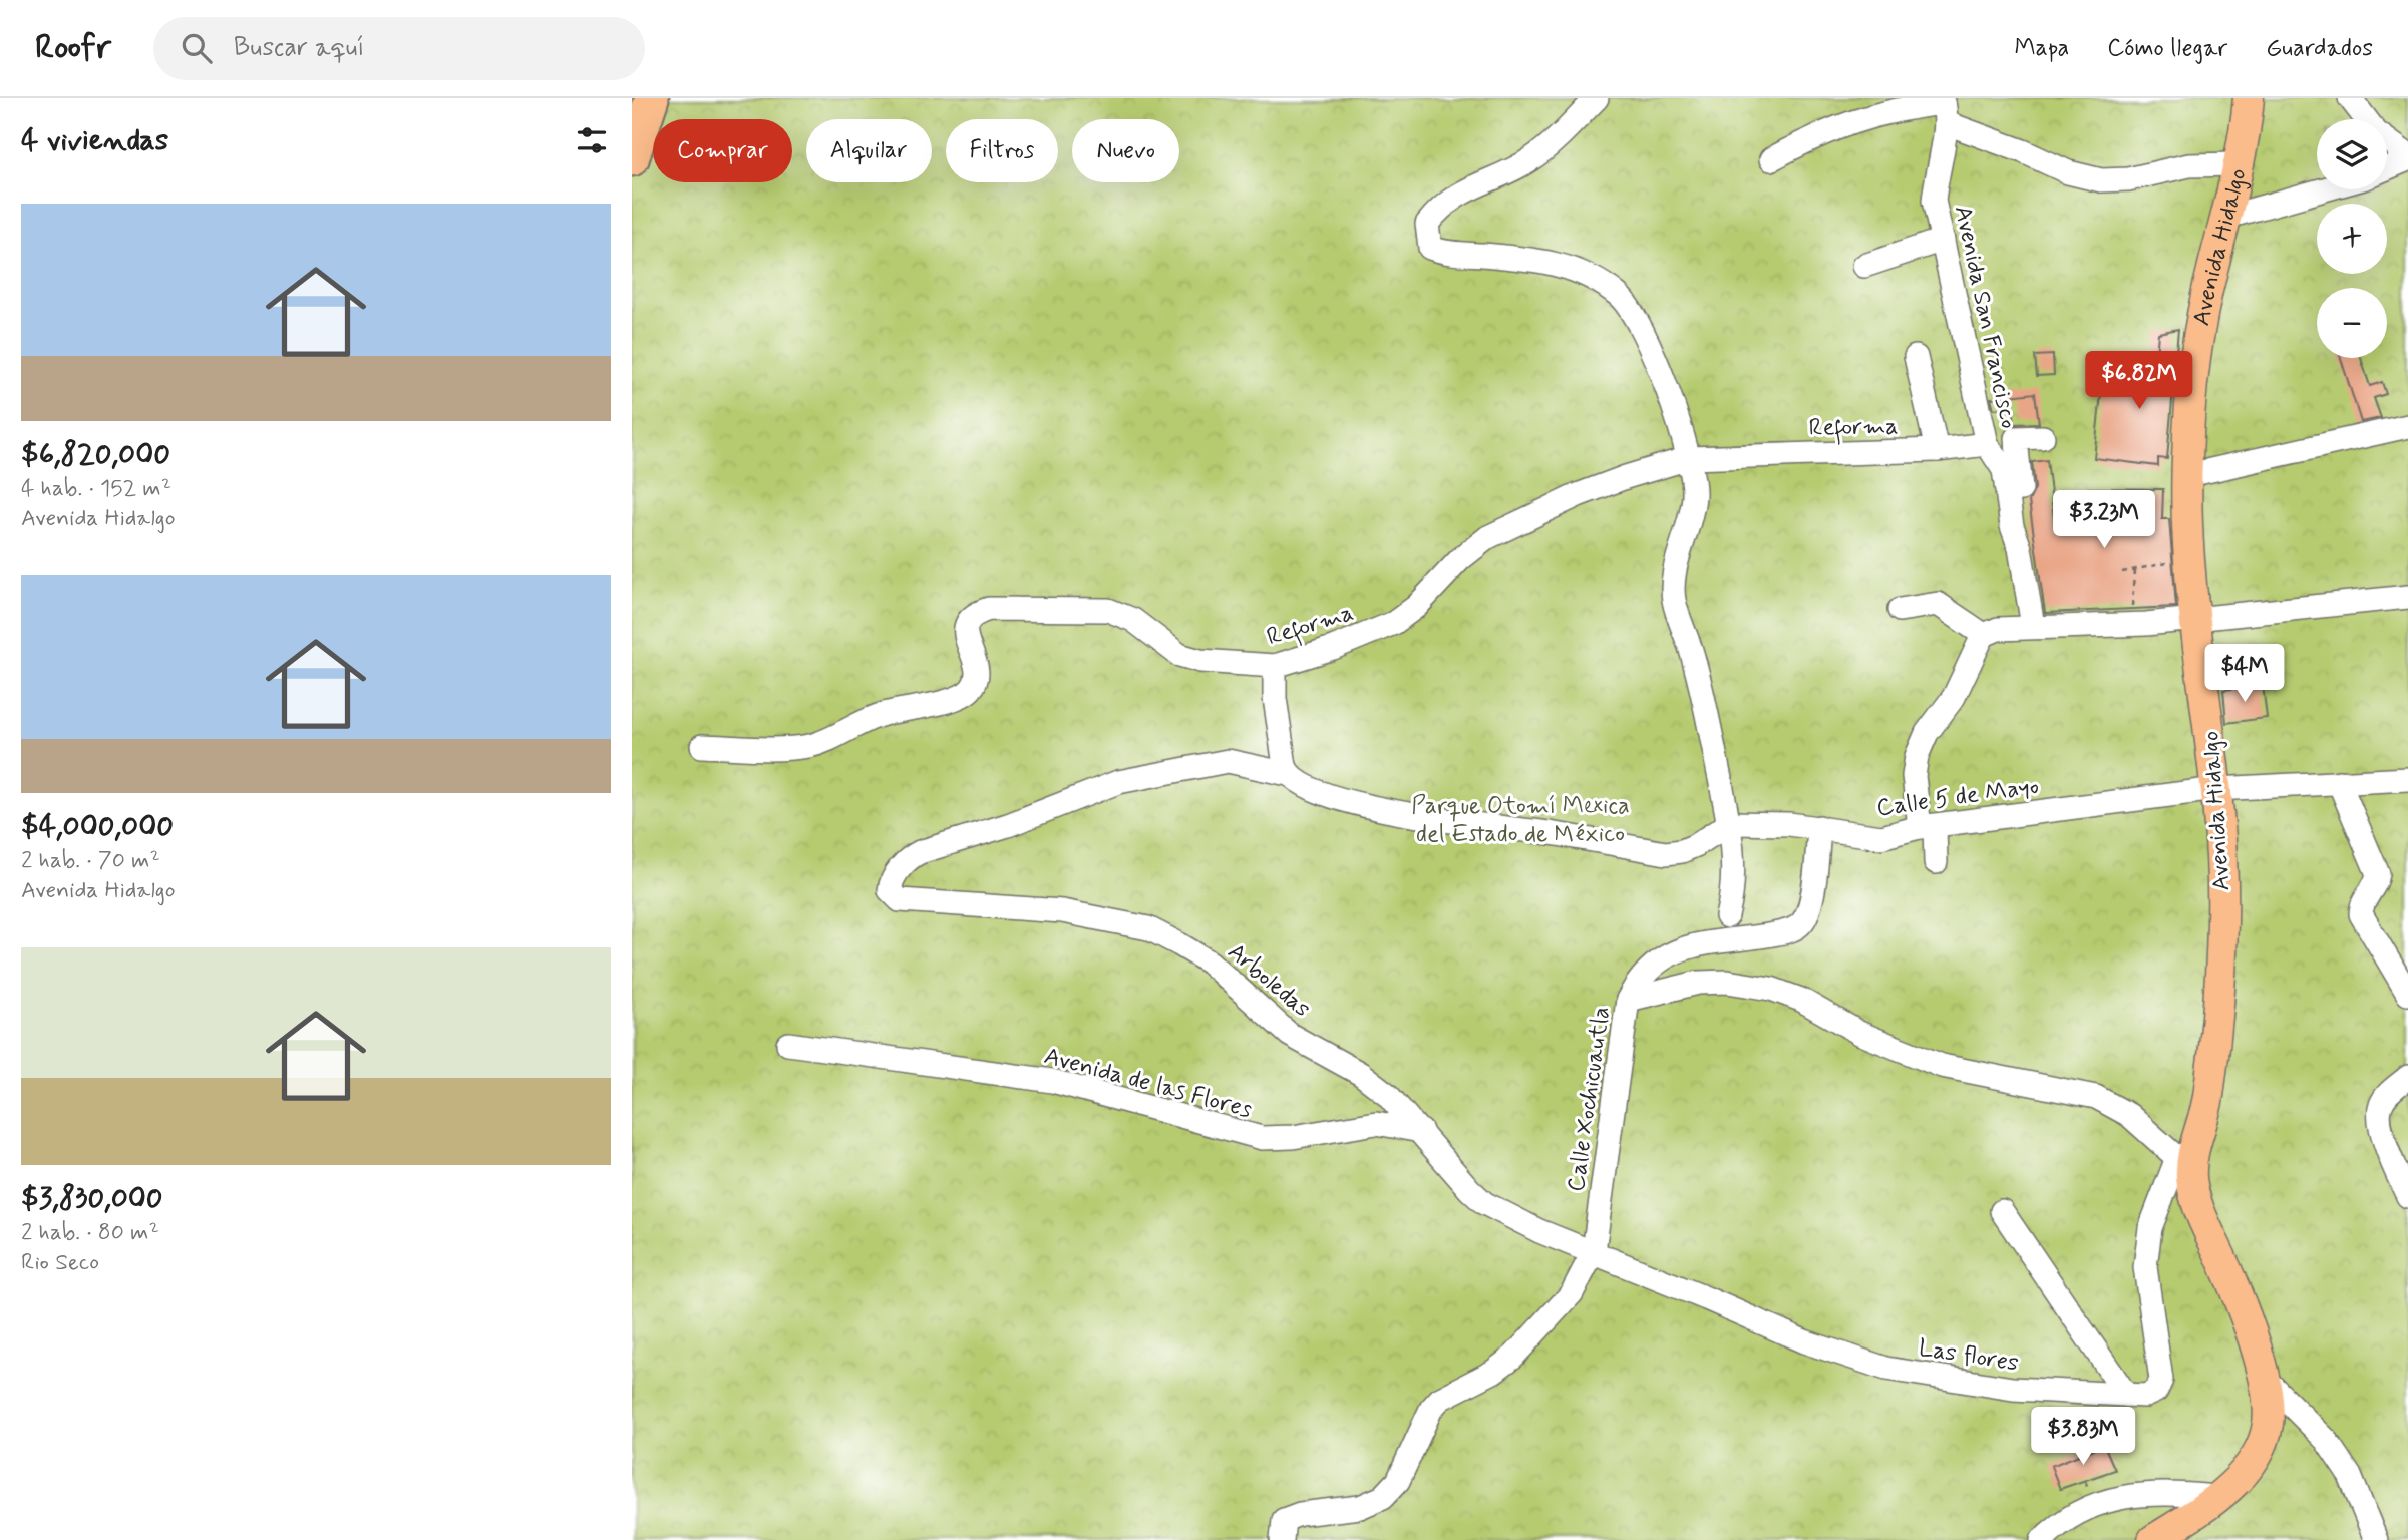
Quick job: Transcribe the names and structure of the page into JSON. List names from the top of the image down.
{
  "streets": {
    "main road": ["Avenida Hidalgo"],
    "street": [
      "Avenida San Francisco",
      "Reforma",
      "Calle 5 de Mayo",
      "Arboledas",
      "Avenida de las Flores",
      "Calle Xochicuautla",
      "Las flores"
    ]
  },
  "crossings": [
    ["Avenida Hidalgo", "Calle 5 de Mayo"],
    ["Avenida Hidalgo", "Las flores"],
    ["Avenida San Francisco", "Reforma"],
    ["Calle 5 de Mayo", "Calle Xochicuautla"],
    ["Arboledas", "Avenida de las Flores"],
    ["Arboledas", "Las flores"],
    ["Avenida de las Flores", "Las flores"],
    ["Calle Xochicuautla", "Las flores"]
  ],
  "parks": ["Parque Otomí Mexica del Estado de México"],
  "page": {
    "header": "Roofr",
    "search": "Buscar aquí",
    "nav": ["Mapa", "Cómo llegar", "Guardados"],
    "heading": "4 viviendas",
    "map_buttons": ["+", "−"],
    "chip": [
      "Comprar",
      "Alquilar",
      "Filtros",
      "Nuevo"
    ],
    "list": [
      {
        "name": "$6,820,000",
        "note": "4 hab. · 152 m² · Avenida Hidalgo"
      },
      {
        "name": "$4,000,000",
        "note": "2 hab. · 70 m² · Avenida Hidalgo"
      },
      {
        "name": "$3,830,000",
        "note": "2 hab. · 80 m² · Rio Seco"
      }
    ],
    "price": [
      "$6.82M",
      "$3.23M",
      "$4M",
      "$3.83M"
    ]
  }
}
